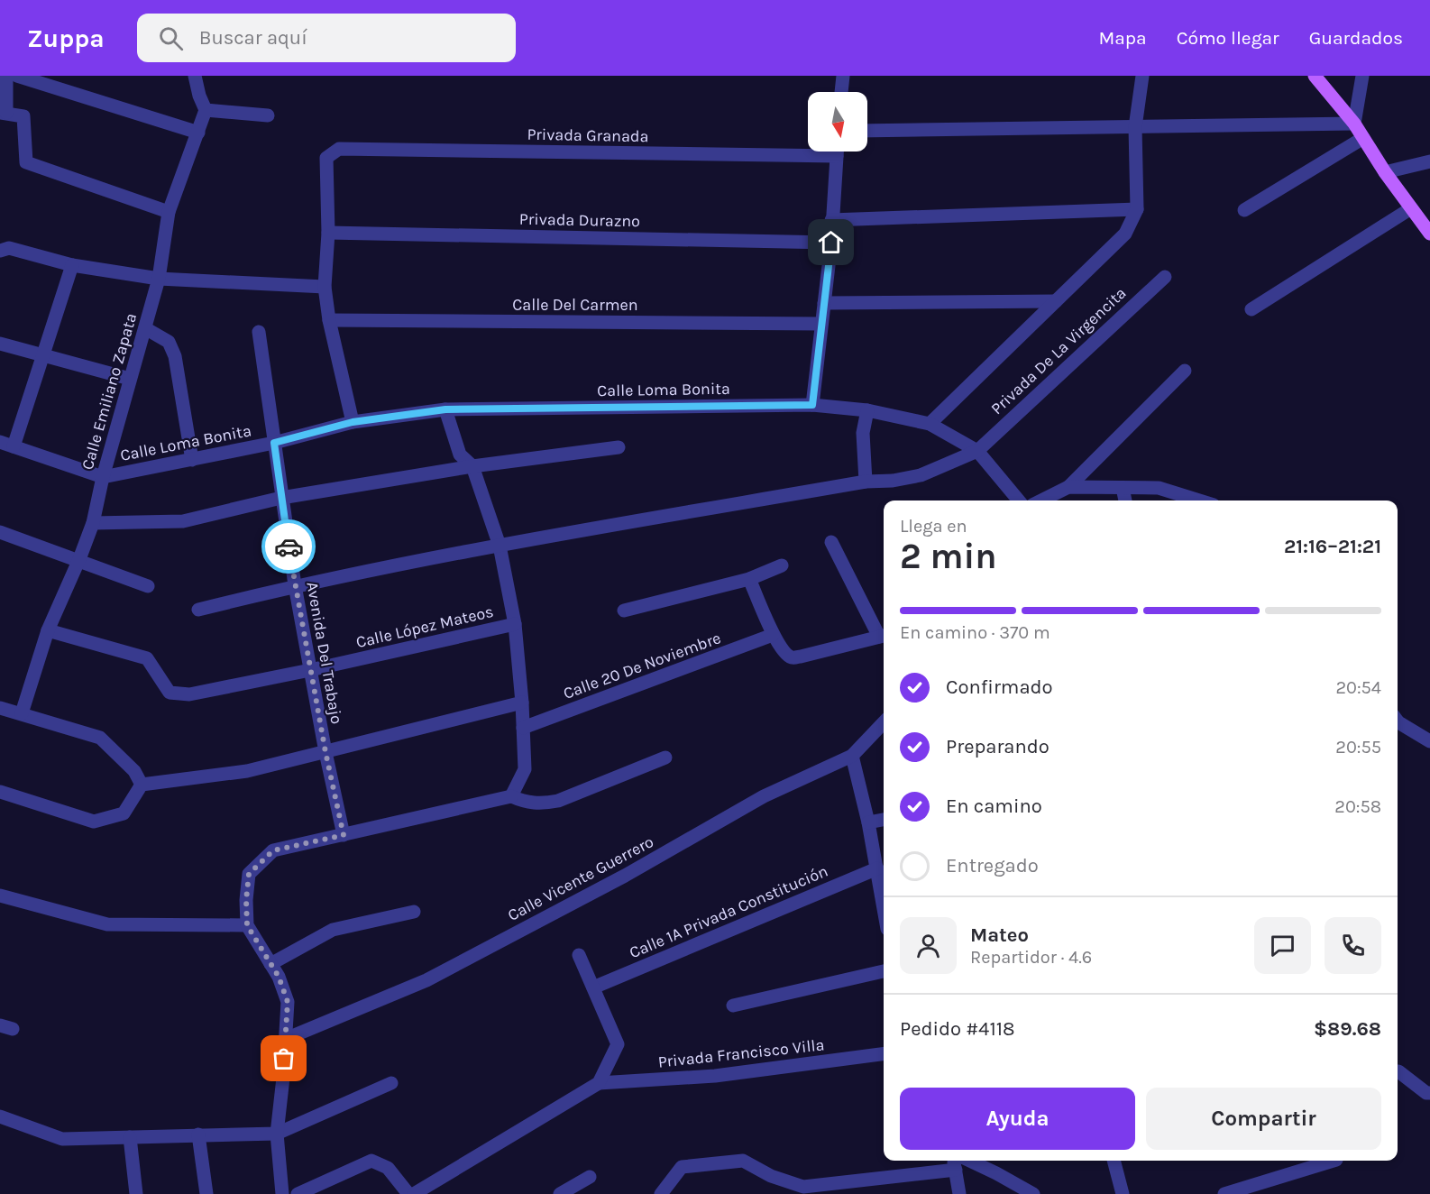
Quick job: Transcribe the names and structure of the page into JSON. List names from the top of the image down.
{
  "streets": {
    "street": [
      "Privada Granada",
      "Privada Durazno",
      "Calle Del Carmen",
      "Privada De La Virgencita",
      "Calle Loma Bonita",
      "Calle Emiliano Zapata",
      "Calle López Mateos",
      "Avenida Del Trabajo",
      "Calle 20 De Noviembre",
      "Calle Vicente Guerrero",
      "Calle 1A Privada Constitución",
      "Privada Francisco Villa"
    ]
  },
  "crossings": [
    ["Privada Granada", "Privada Durazno"],
    ["Privada De La Virgencita", "Calle Loma Bonita"],
    ["Privada De La Virgencita", "Avenida Del Trabajo"],
    ["Calle Loma Bonita", "Calle Emiliano Zapata"],
    ["Calle Loma Bonita", "Avenida Del Trabajo"],
    ["Calle Emiliano Zapata", "Calle López Mateos"],
    ["Calle López Mateos", "Avenida Del Trabajo"]
  ],
  "north": "bottom",
  "page": {
    "header": "Zuppa",
    "search": "Buscar aquí",
    "nav": ["Mapa", "Cómo llegar", "Guardados"],
    "heading": ["2 min", "Llega en", "21:16–21:21"],
    "panel": [
      "Mateo",
      "Repartidor · 4.6",
      "Pedido #4118",
      "$89.68"
    ],
    "bar": "En camino · 370 m",
    "list": [
      ["Confirmado", "20:54"],
      ["Preparando", "20:55"],
      ["En camino", "20:58"],
      "Entregado"
    ],
    "buttons": ["Ayuda", "Compartir"]
  }
}
